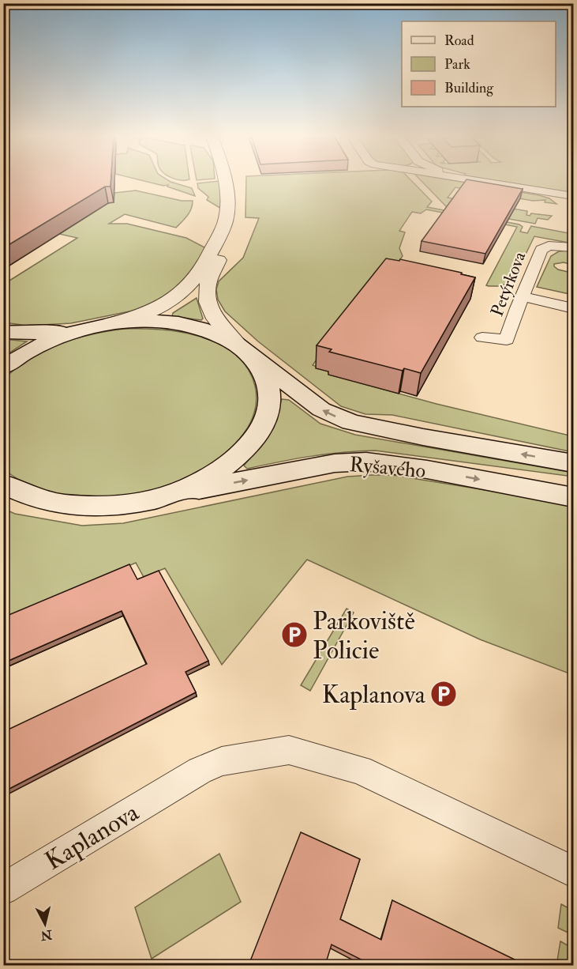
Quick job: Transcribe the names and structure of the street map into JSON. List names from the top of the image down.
{
  "streets": {
    "main road": ["Ryšavého"],
    "street": ["Petýrkova", "Kaplanova"]
  },
  "places": {
    "parking": ["Parkoviště Policie", "Kaplanova"]
  },
  "legend": ["Road", "Park", "Building"],
  "north": "bottom"
}
